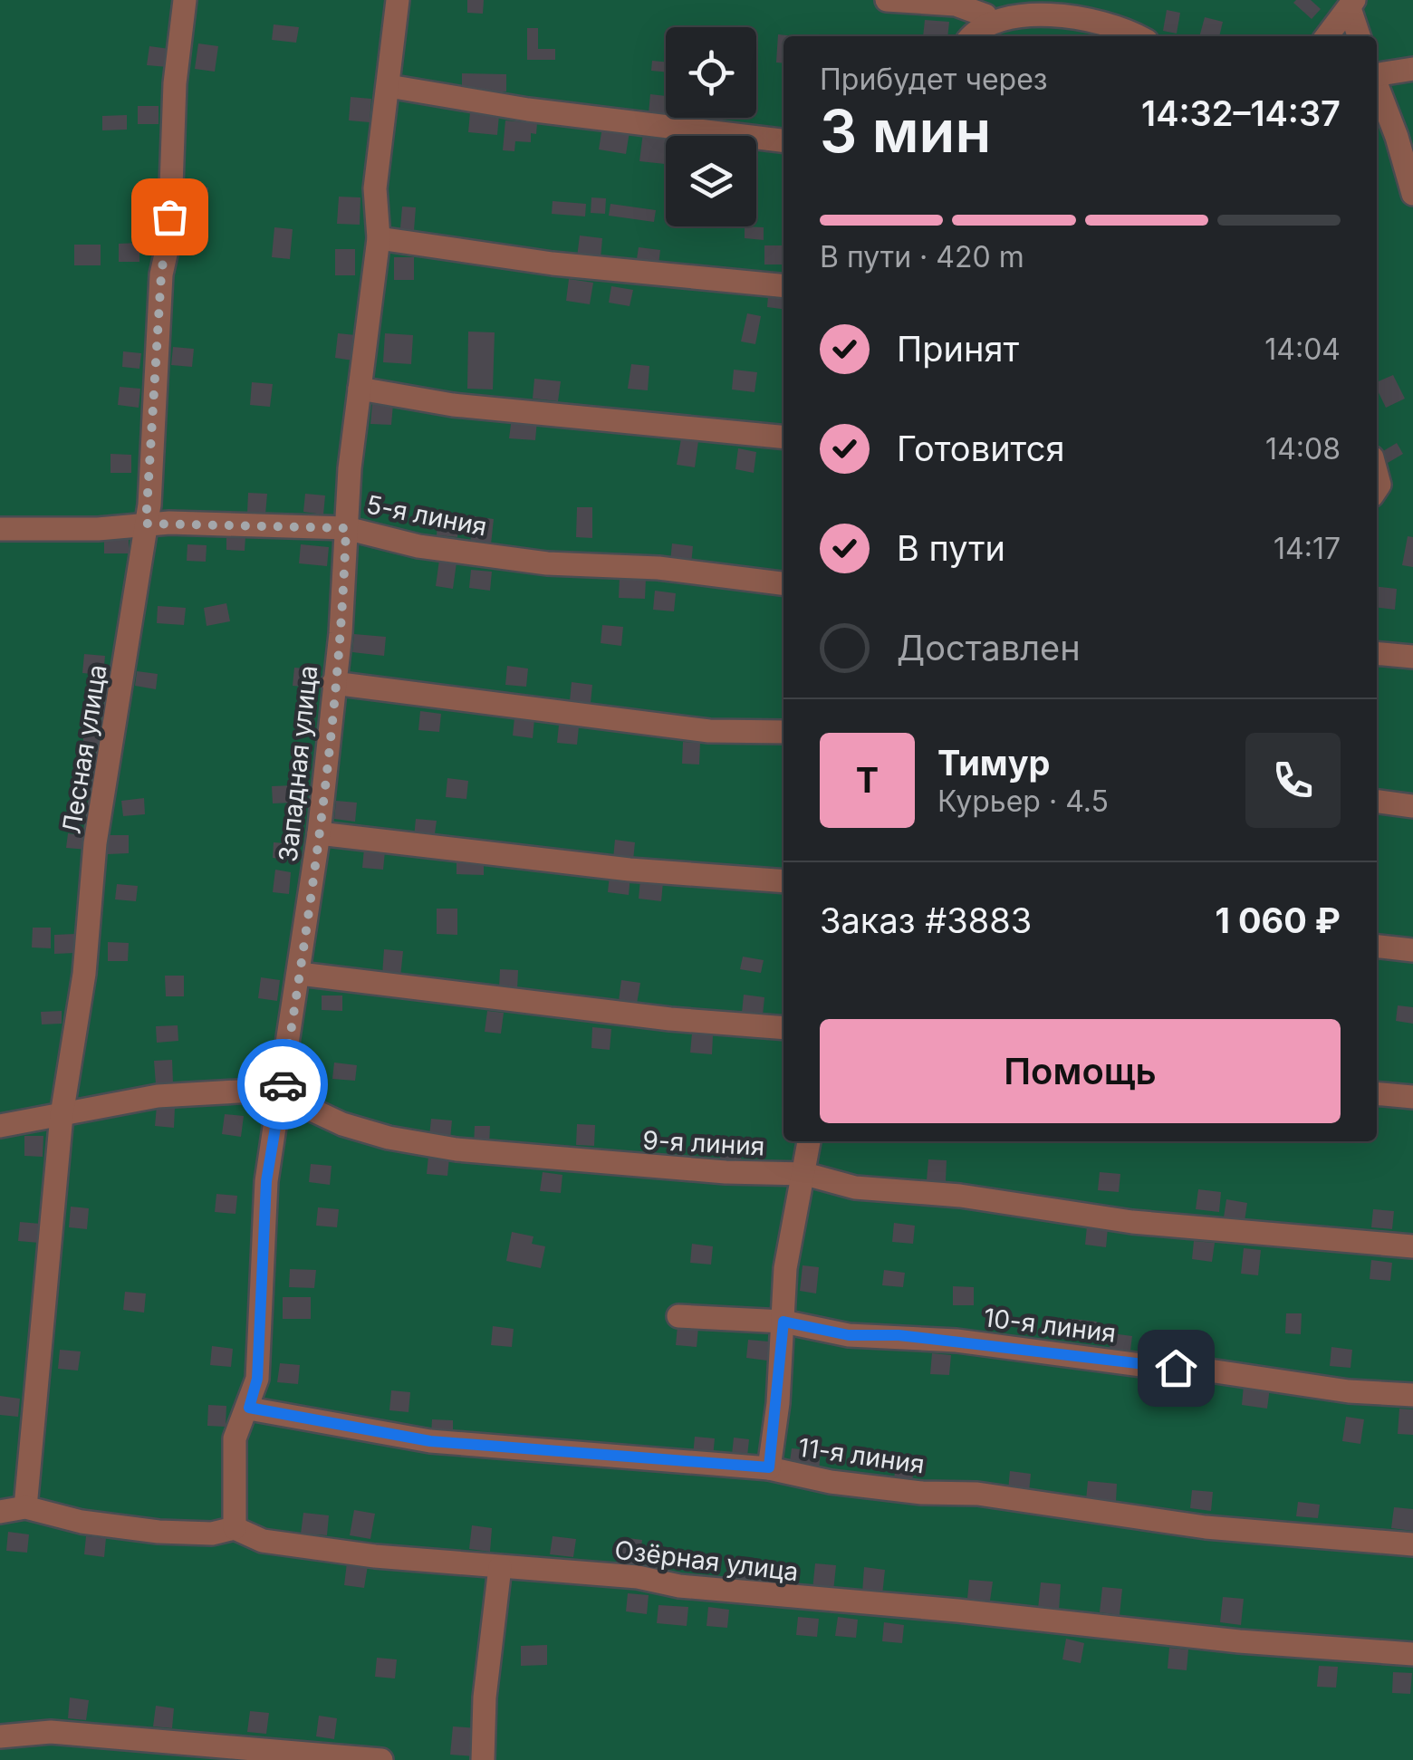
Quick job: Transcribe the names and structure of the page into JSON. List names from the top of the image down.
{
  "streets": {
    "street": [
      "5-я линия",
      "Лесная улица",
      "Западная улица",
      "9-я линия",
      "10-я линия",
      "11-я линия",
      "Озёрная улица"
    ]
  },
  "crossings": [
    ["5-я линия", "Лесная улица"],
    ["5-я линия", "Западная улица"],
    ["Лесная улица", "9-я линия"],
    ["Лесная улица", "Озёрная улица"],
    ["Западная улица", "9-я линия"],
    ["Западная улица", "11-я линия"],
    ["Западная улица", "Озёрная улица"]
  ],
  "page": {
    "heading": ["3 мин", "Прибудет через", "14:32–14:37"],
    "panel": [
      "Тимур",
      "Курьер · 4.5",
      "Заказ #3883",
      "1 060 ₽"
    ],
    "bar": "В пути · 420 m",
    "list": [
      ["Принят", "14:04"],
      ["Готовится", "14:08"],
      ["В пути", "14:17"],
      "Доставлен"
    ],
    "round": "Т",
    "buttons": "Помощь"
  }
}
